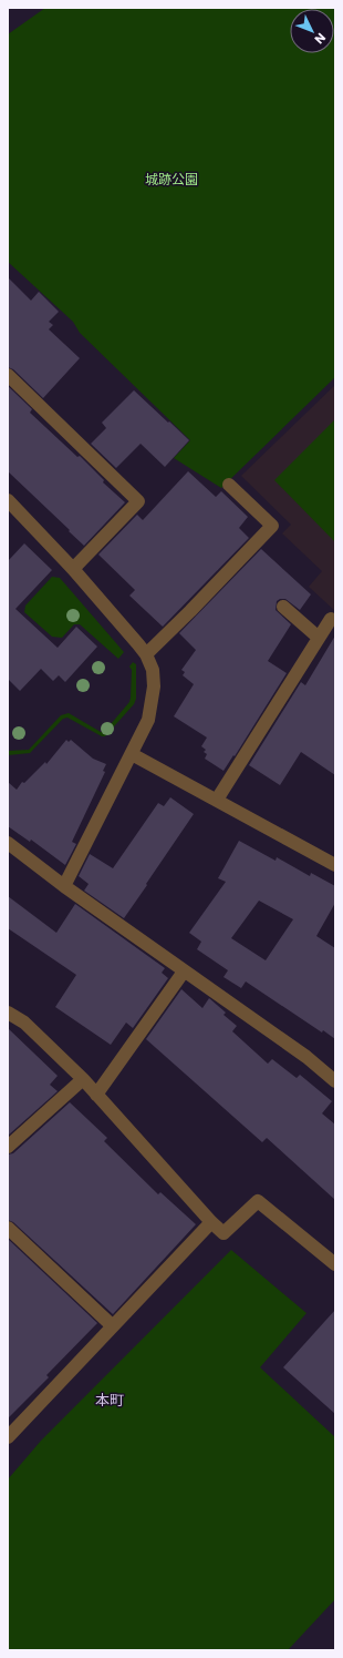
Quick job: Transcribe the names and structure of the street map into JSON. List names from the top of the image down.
{
  "districts": ["本町"],
  "parks": ["城跡公園"],
  "north": "bottom right"
}
